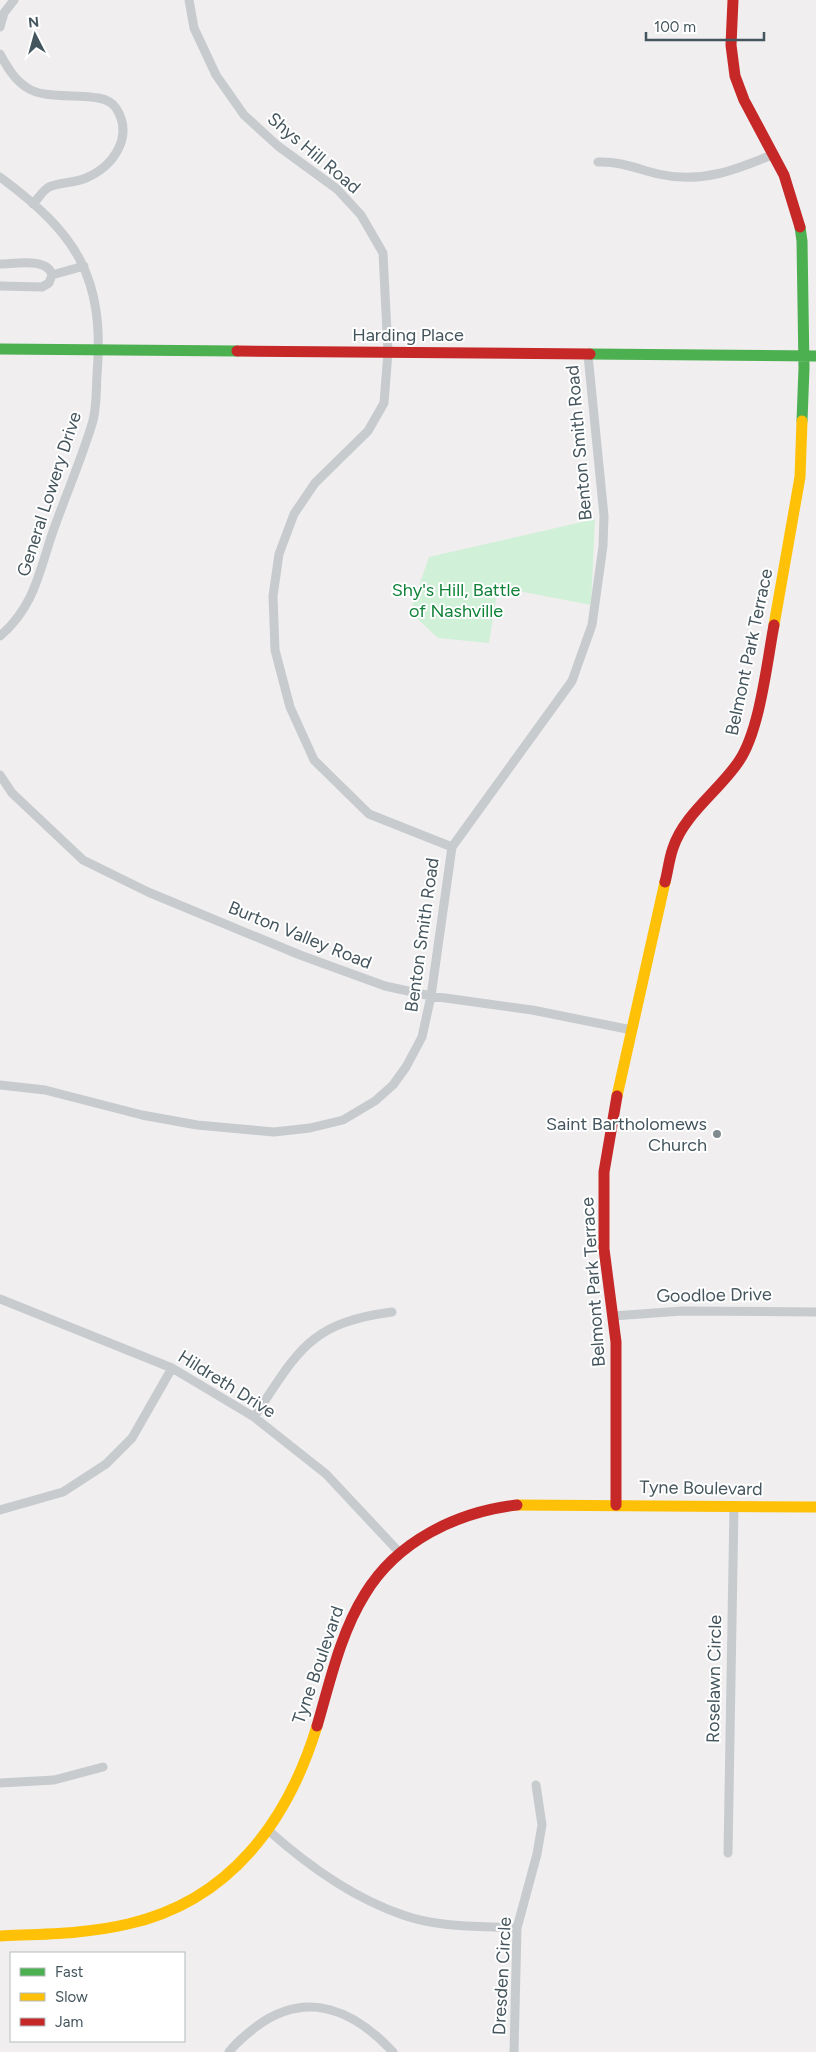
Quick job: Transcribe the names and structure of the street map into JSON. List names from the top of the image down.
{
  "streets": {
    "street": [
      "Shys Hill Road",
      "Harding Place",
      "Benton Smith Road",
      "General Lowery Drive",
      "Belmont Park Terrace",
      "Burton Valley Road",
      "Goodloe Drive",
      "Hildreth Drive",
      "Tyne Boulevard",
      "Roselawn Circle",
      "Dresden Circle"
    ]
  },
  "crossings": [
    ["Shys Hill Road", "Harding Place"],
    ["Shys Hill Road", "Benton Smith Road"],
    ["Harding Place", "Benton Smith Road"],
    ["Harding Place", "General Lowery Drive"],
    ["Harding Place", "Belmont Park Terrace"],
    ["Benton Smith Road", "Burton Valley Road"],
    ["Belmont Park Terrace", "Burton Valley Road"],
    ["Belmont Park Terrace", "Goodloe Drive"],
    ["Belmont Park Terrace", "Tyne Boulevard"],
    ["Hildreth Drive", "Tyne Boulevard"],
    ["Tyne Boulevard", "Roselawn Circle"]
  ],
  "parks": ["Shy's Hill, Battle of Nashville"],
  "places": ["Saint Bartholomews Church"],
  "legend": ["Fast", "Slow", "Jam"],
  "scale_bar": "100 m",
  "north": "top"
}
